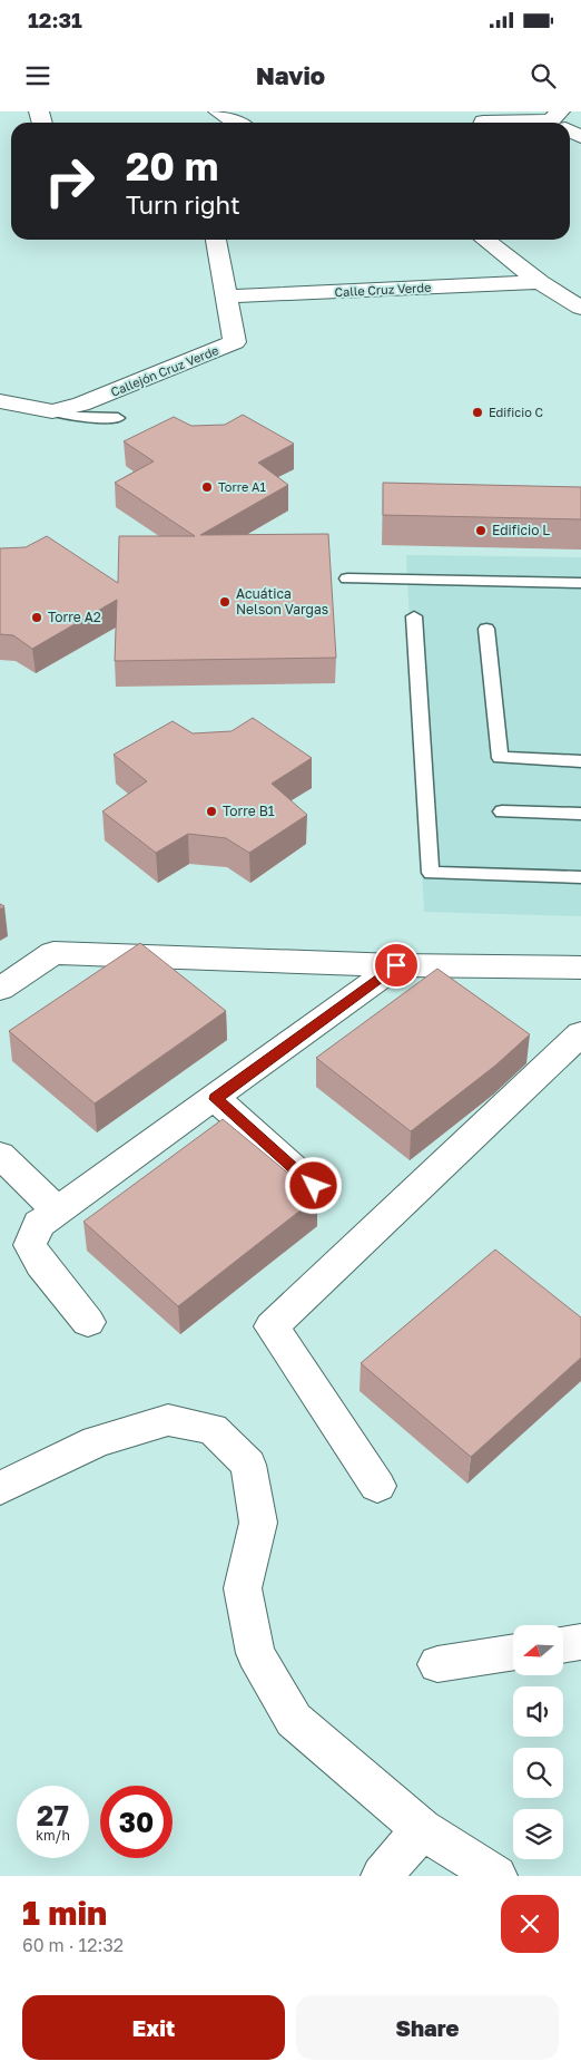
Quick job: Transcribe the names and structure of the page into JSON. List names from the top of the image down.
{
  "streets": {
    "street": ["Calle Cruz Verde", "Callejón Cruz Verde"]
  },
  "crossings": [
    ["Calle Cruz Verde", "Callejón Cruz Verde"]
  ],
  "places": [
    "Edificio C",
    "Torre A1",
    "Edificio L",
    "Acuática Nelson Vargas",
    "Torre A2",
    "Torre B1"
  ],
  "north": "left",
  "page": {
    "status": "12:31",
    "header": "Navio",
    "turn": ["20 m", "Turn right"],
    "speed": "27 km/h",
    "limit": "30",
    "heading": ["1 min", "60 m · 12:32"],
    "buttons": ["Exit", "Share"]
  }
}
